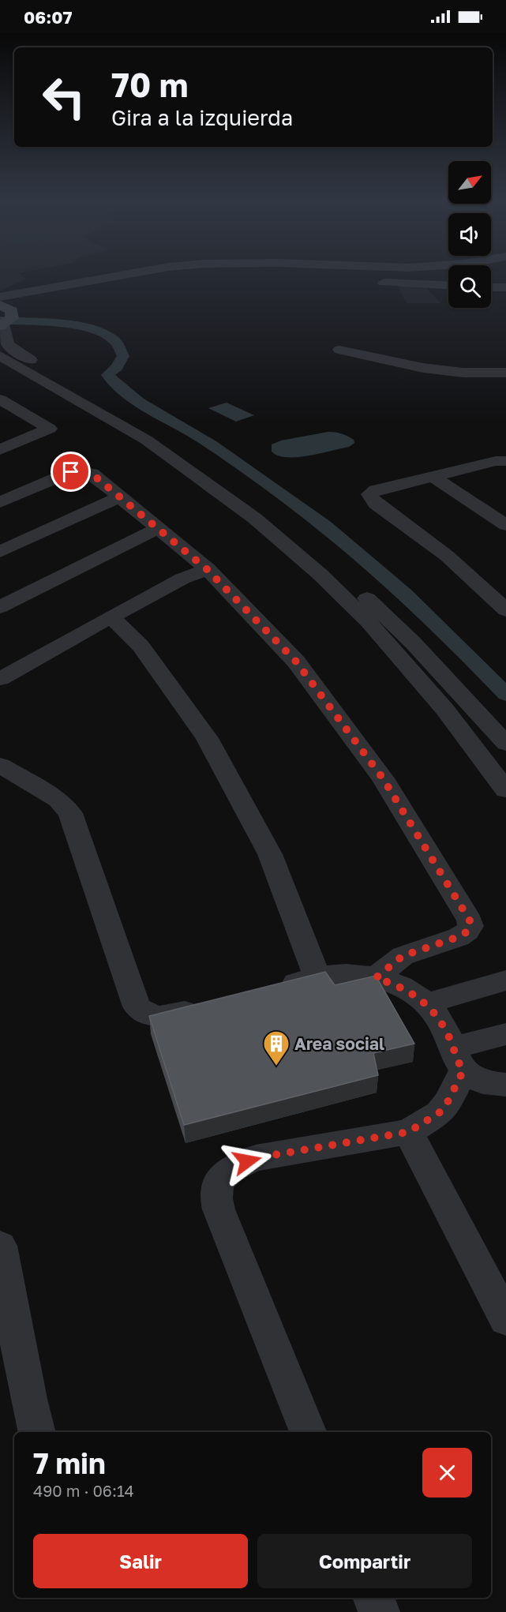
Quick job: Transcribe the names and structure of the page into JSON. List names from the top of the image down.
{
  "places": {
    "building": ["Area social"]
  },
  "north": "top right",
  "page": {
    "status": "06:07",
    "turn": ["70 m", "Gira a la izquierda"],
    "heading": ["7 min", "490 m · 06:14"],
    "buttons": ["Salir", "Compartir"]
  }
}
